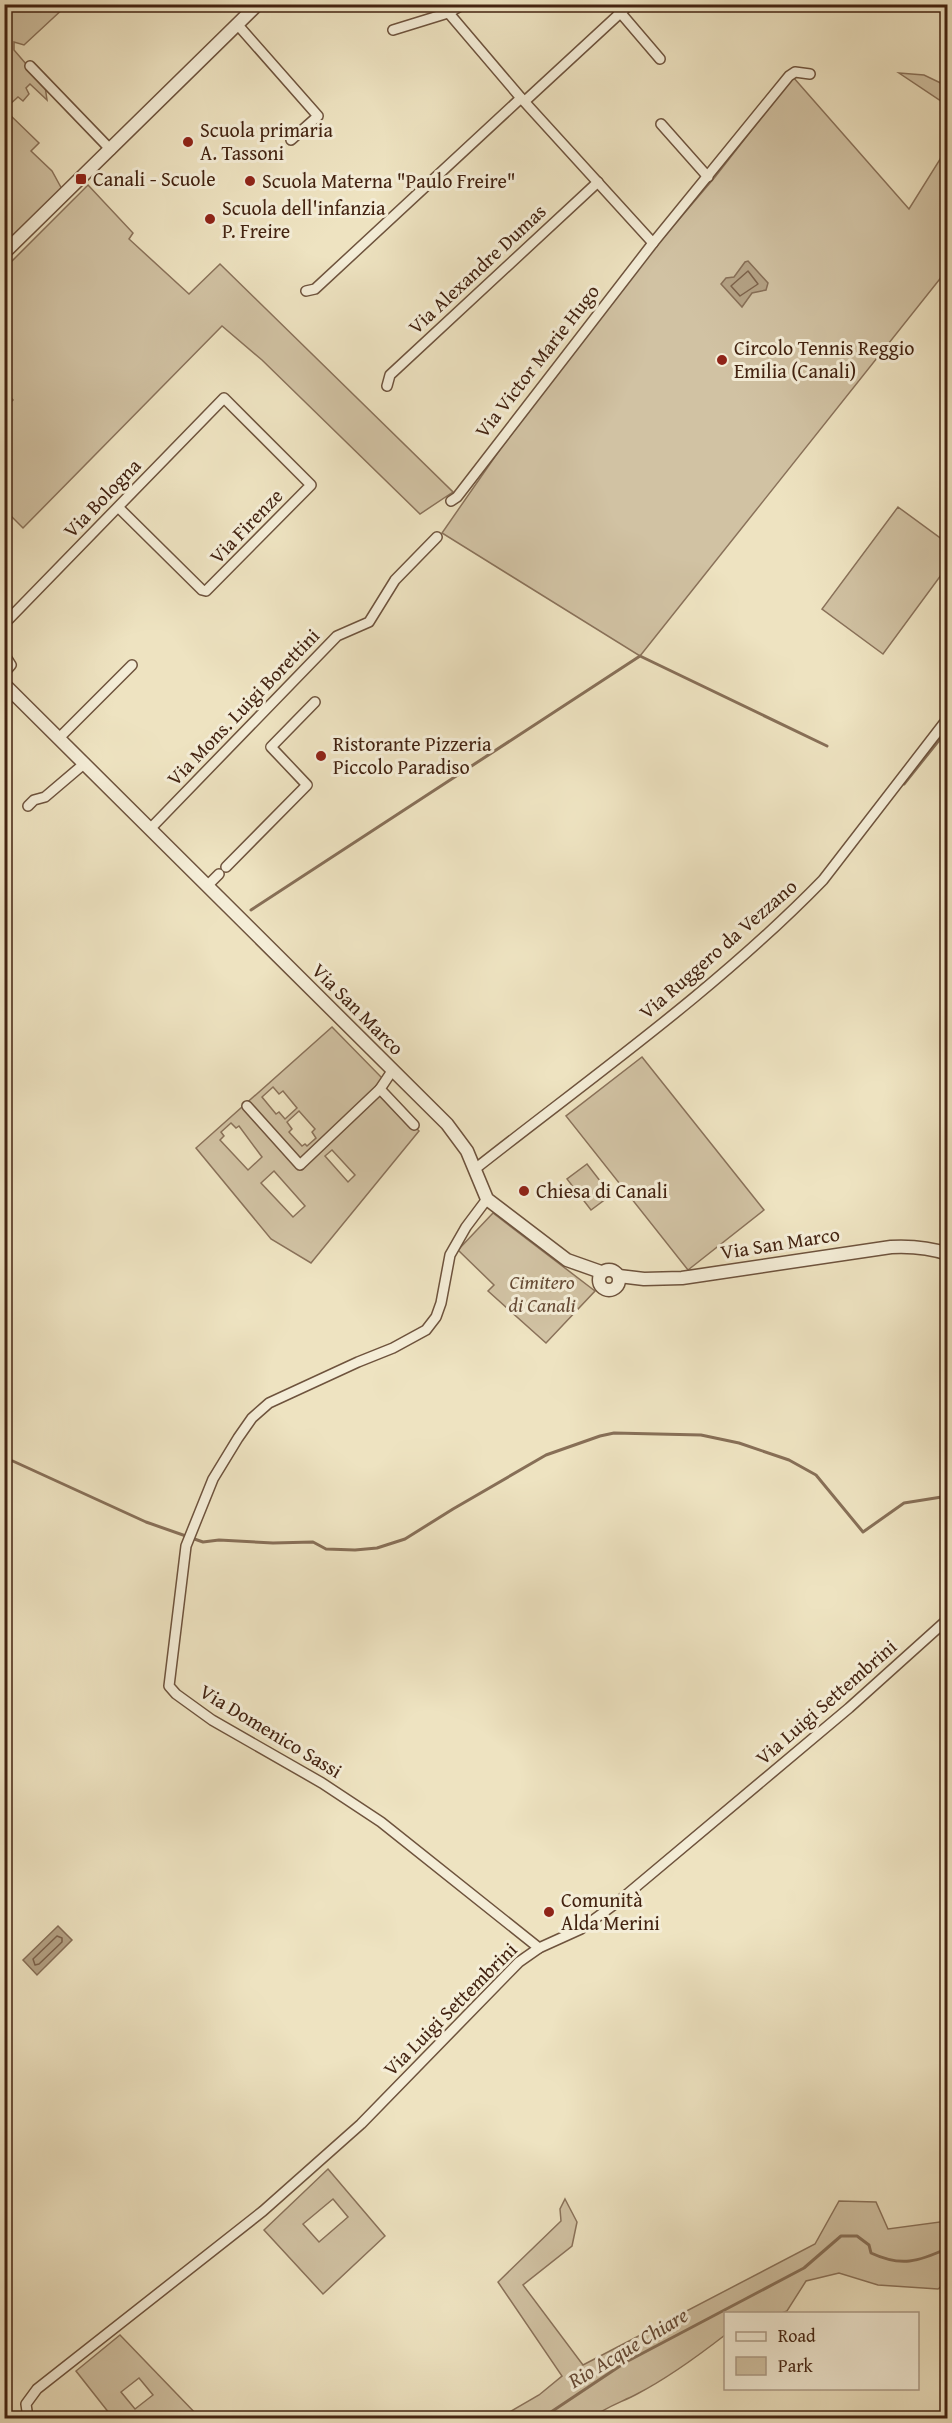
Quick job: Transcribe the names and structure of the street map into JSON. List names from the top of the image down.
{
  "streets": {
    "street": [
      "Via Alexandre Dumas",
      "Via Victor Marie Hugo",
      "Via Bologna",
      "Via Firenze",
      "Via Mons. Luigi Borettini",
      "Via Ruggero da Vezzano",
      "Via San Marco",
      "Via Luigi Settembrini",
      "Via Domenico Sassi"
    ]
  },
  "crossings": [
    ["Via Bologna", "Via Firenze"],
    ["Via Mons. Luigi Borettini", "Via San Marco"],
    ["Via Ruggero da Vezzano", "Via San Marco"],
    ["Via San Marco", "Via Domenico Sassi"],
    ["Via Luigi Settembrini", "Via Domenico Sassi"]
  ],
  "water": ["Rio Acque Chiare"],
  "parks": ["Cimitero di Canali"],
  "places": {
    "other": [
      "Scuola primaria A. Tassoni",
      "Scuola Materna \"Paulo Freire\"",
      "Scuola dell'infanzia P. Freire",
      "Circolo Tennis Reggio Emilia (Canali)",
      "Ristorante Pizzeria Piccolo Paradiso",
      "Chiesa di Canali",
      "Comunità Alda Merini"
    ],
    "transit": ["Canali - Scuole"]
  },
  "legend": ["Road", "Park"]
}
